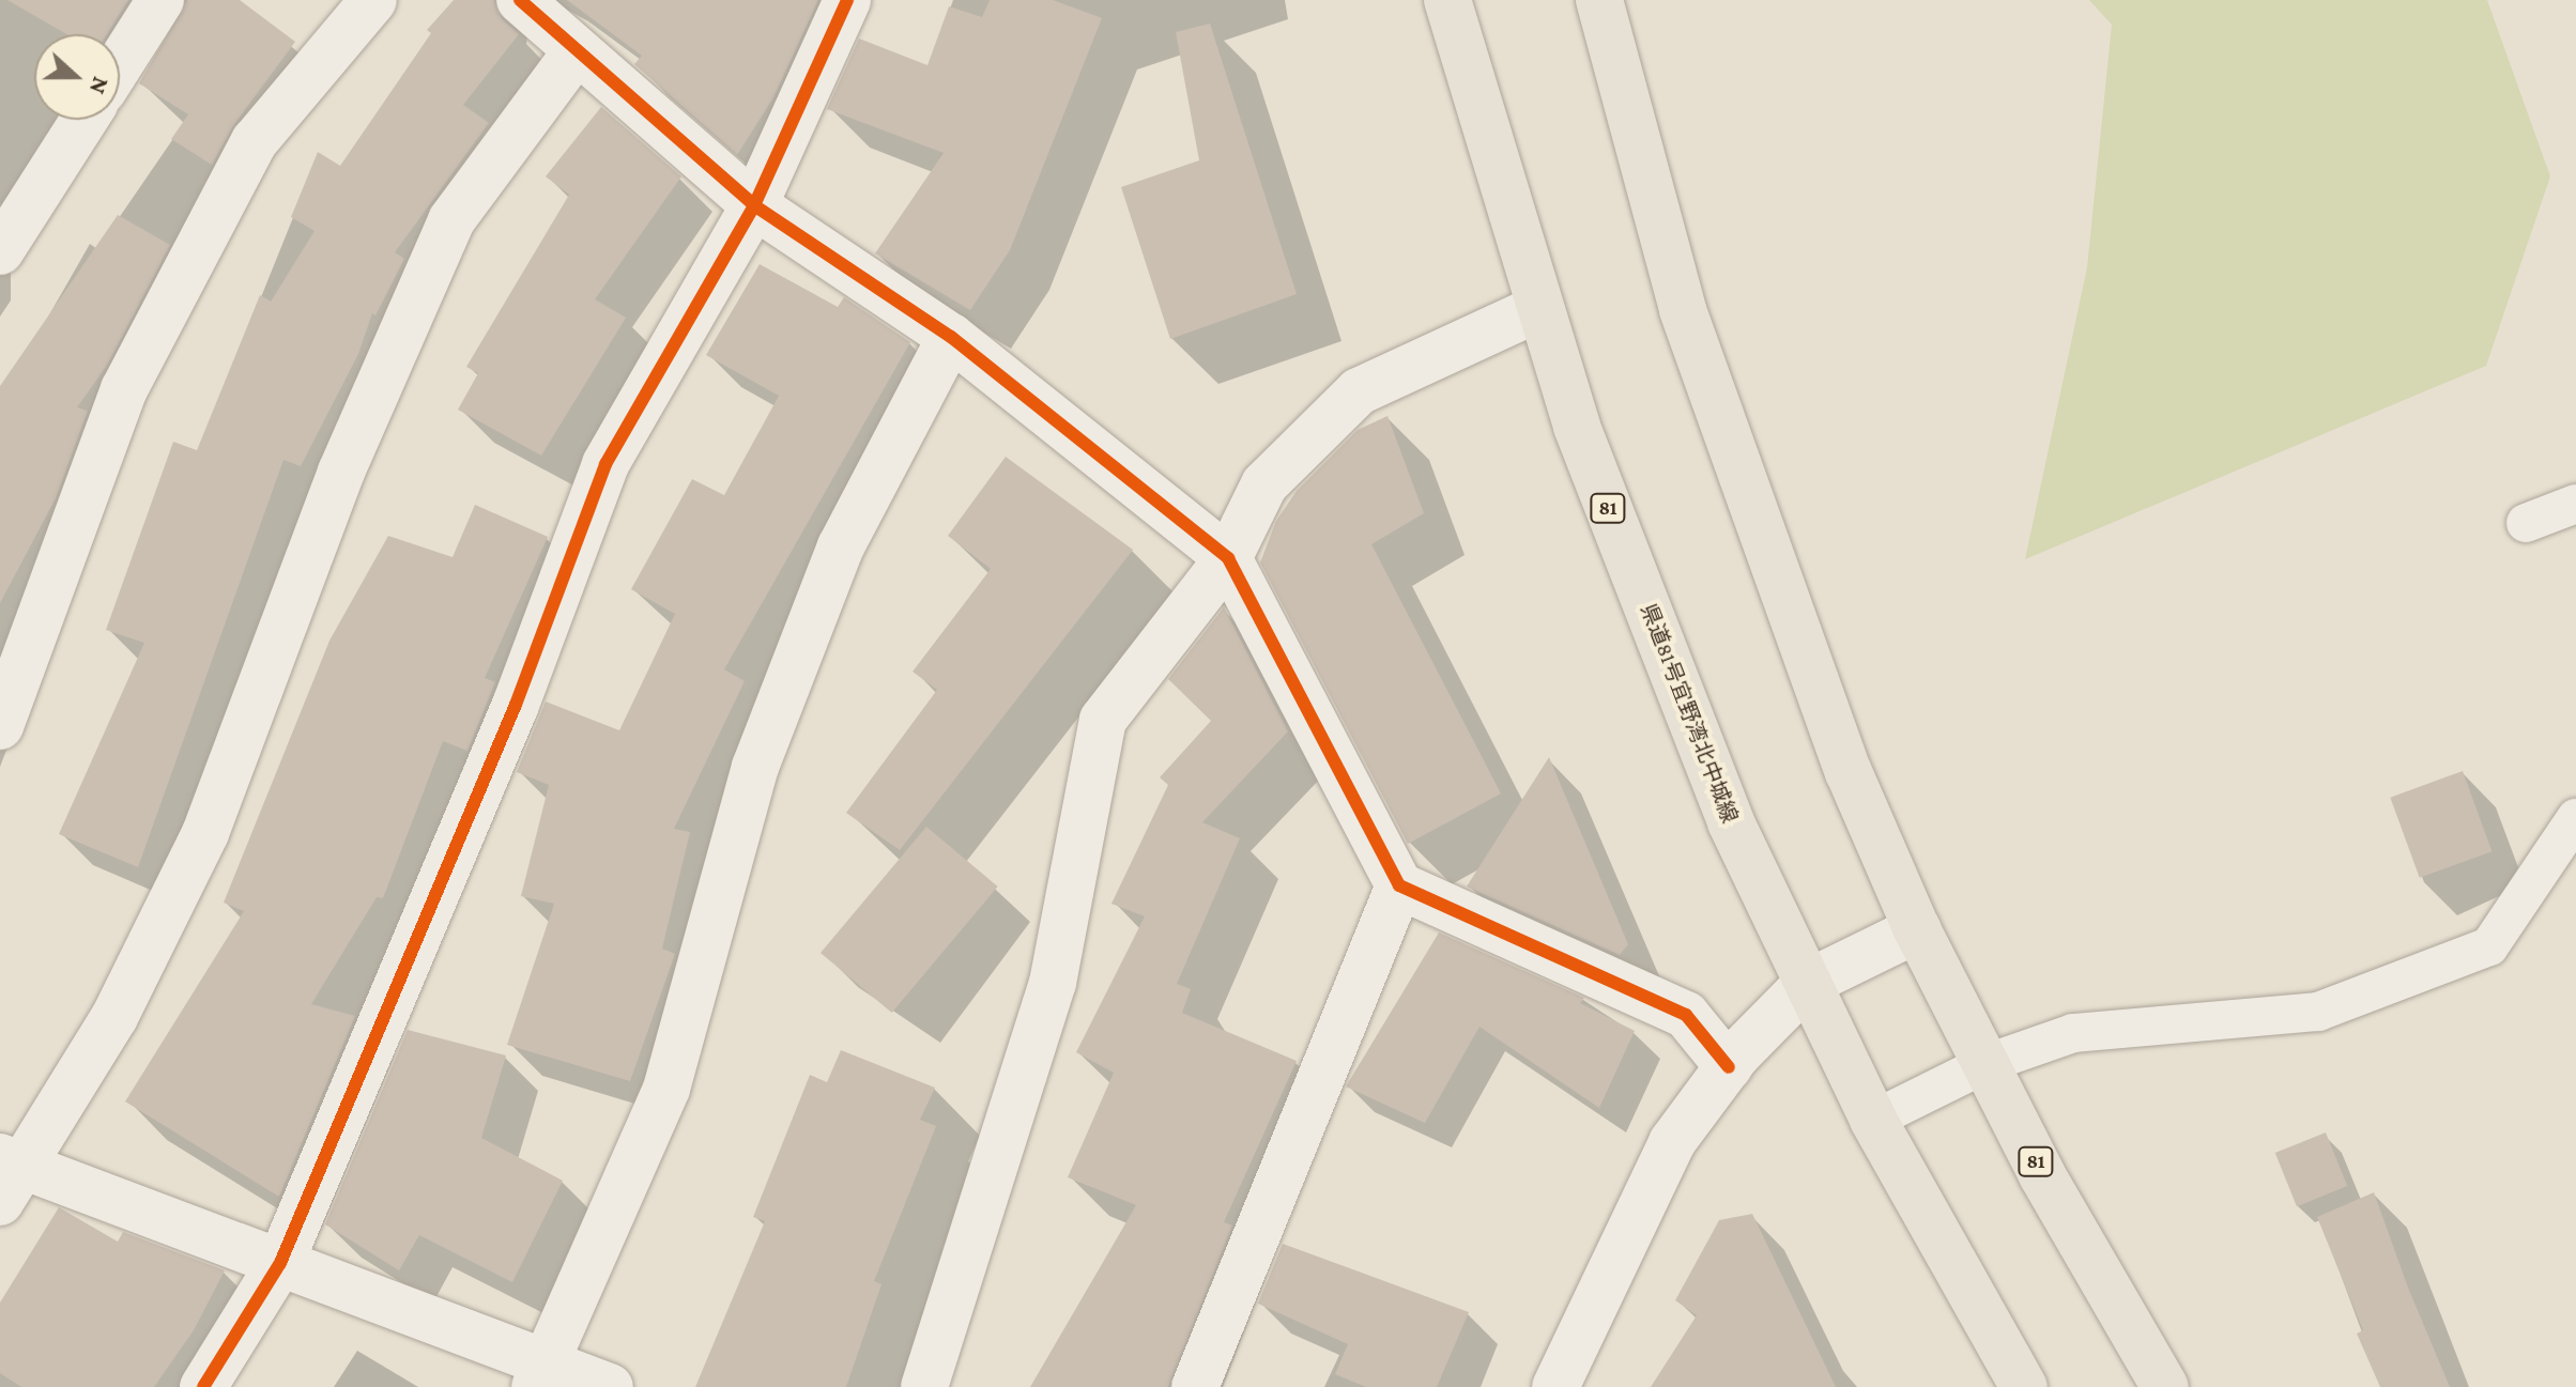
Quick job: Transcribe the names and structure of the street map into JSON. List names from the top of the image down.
{
  "streets": {
    "main road": ["81", "県道81号宜野湾北中城線"]
  },
  "north": "right"
}
